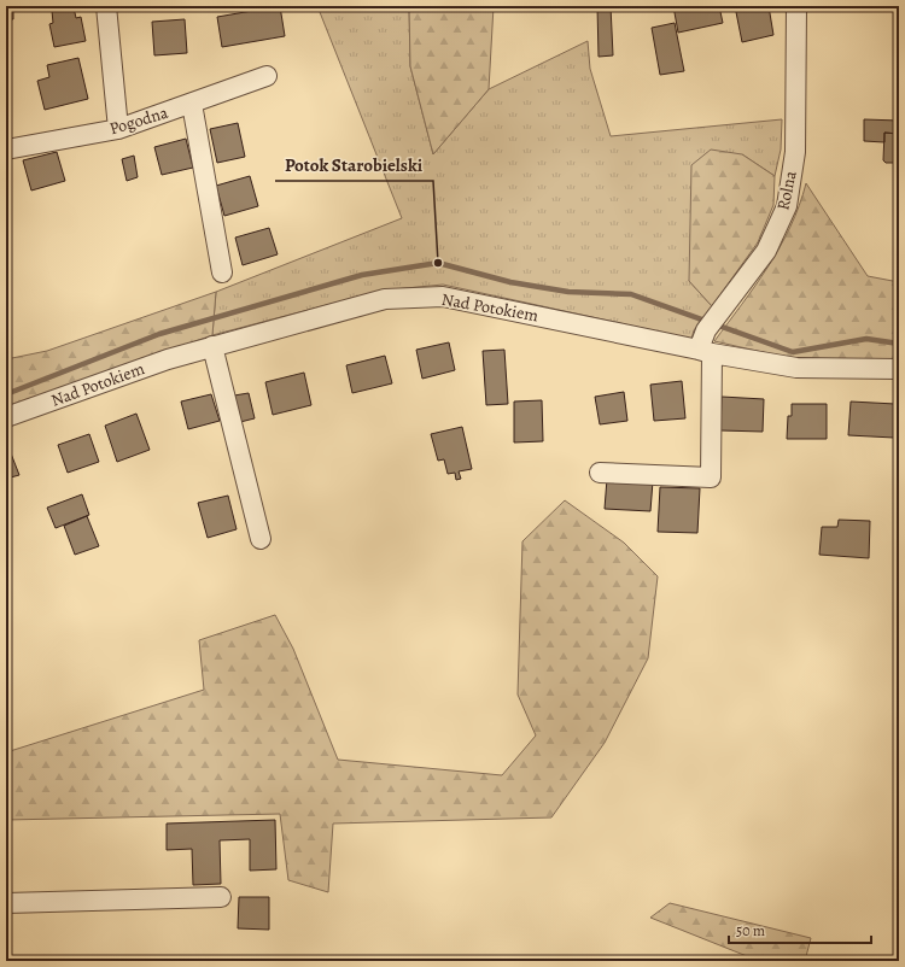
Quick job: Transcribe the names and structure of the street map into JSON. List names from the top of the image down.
{
  "streets": {
    "street": ["Pogodna", "Rolna", "Nad Potokiem"]
  },
  "crossings": [
    ["Rolna", "Nad Potokiem"]
  ],
  "places": ["Potok Starobielski"],
  "scale_bar": "50 m"
}
